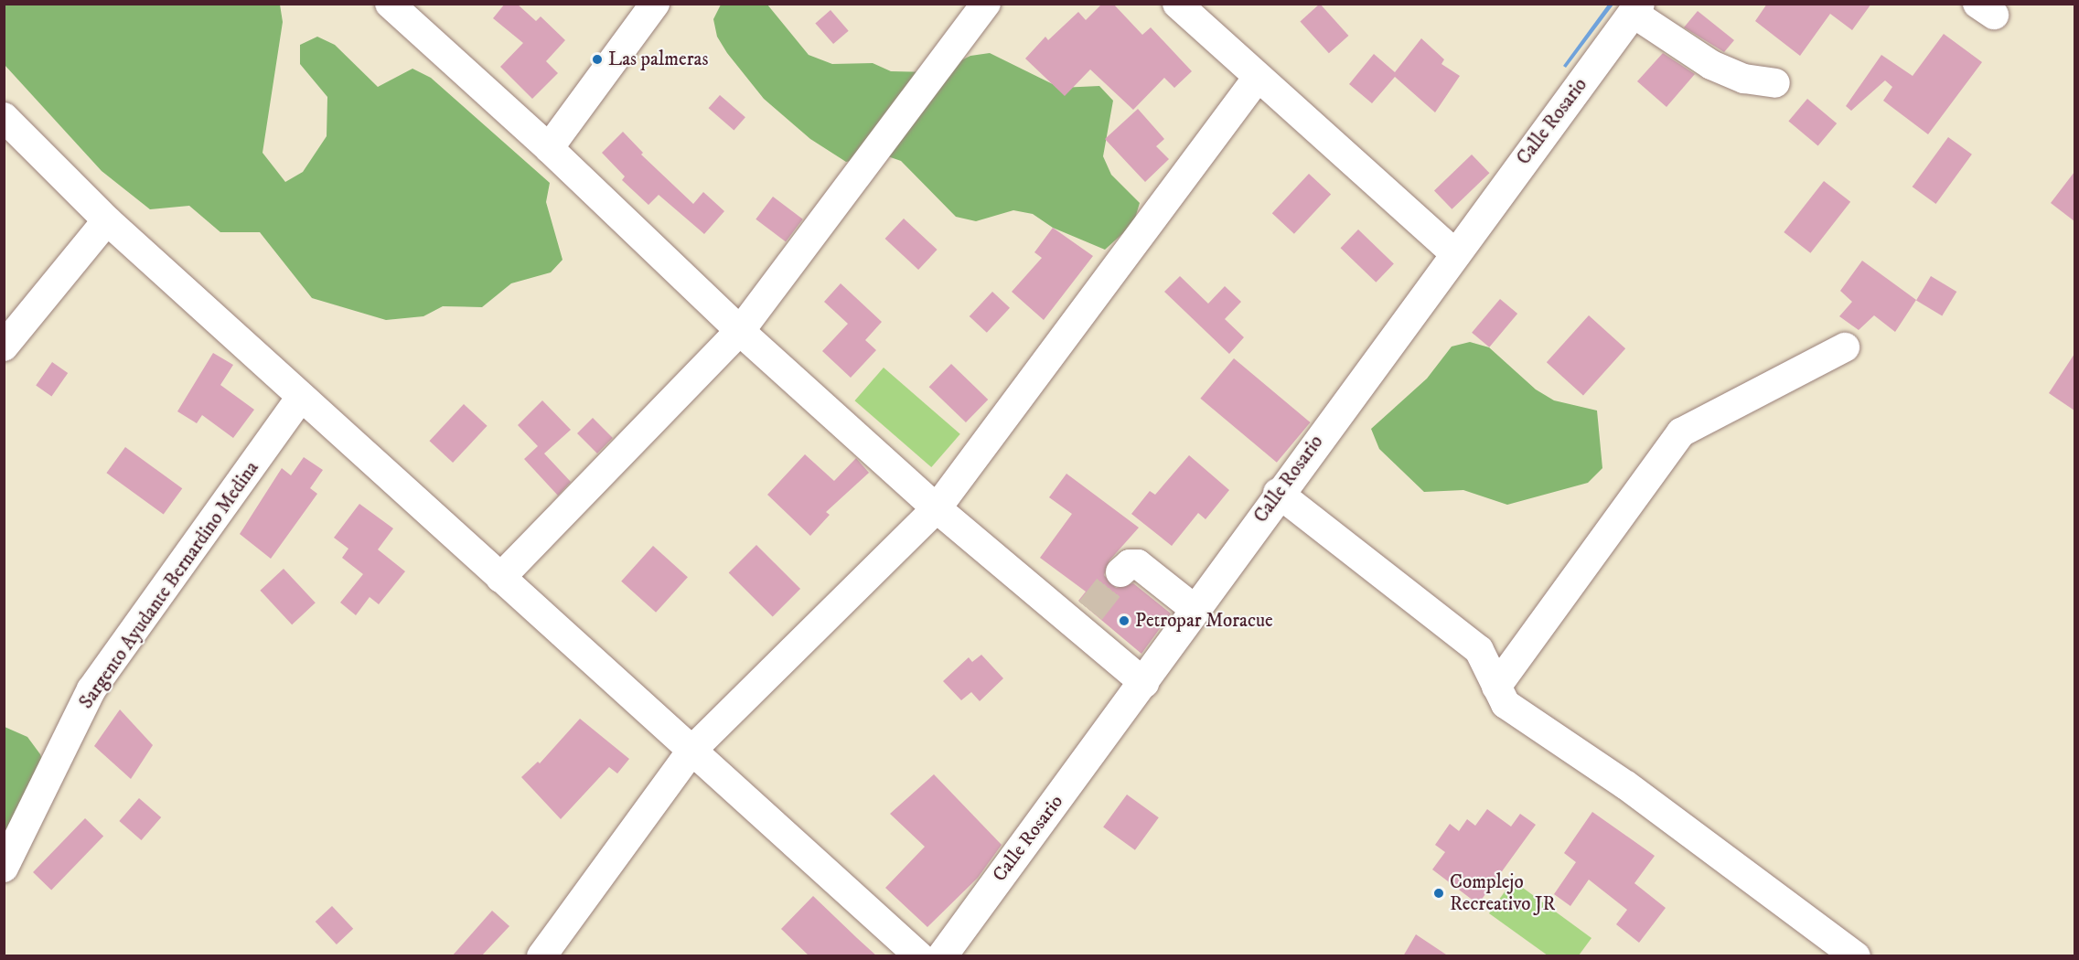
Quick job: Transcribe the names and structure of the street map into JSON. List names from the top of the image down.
{
  "streets": {
    "main road": ["Calle Rosario"],
    "street": ["Sargento Ayudante Bernardino Medina"]
  },
  "places": ["Las palmeras", "Petropar Moracue", "Complejo Recreativo JR"]
}
